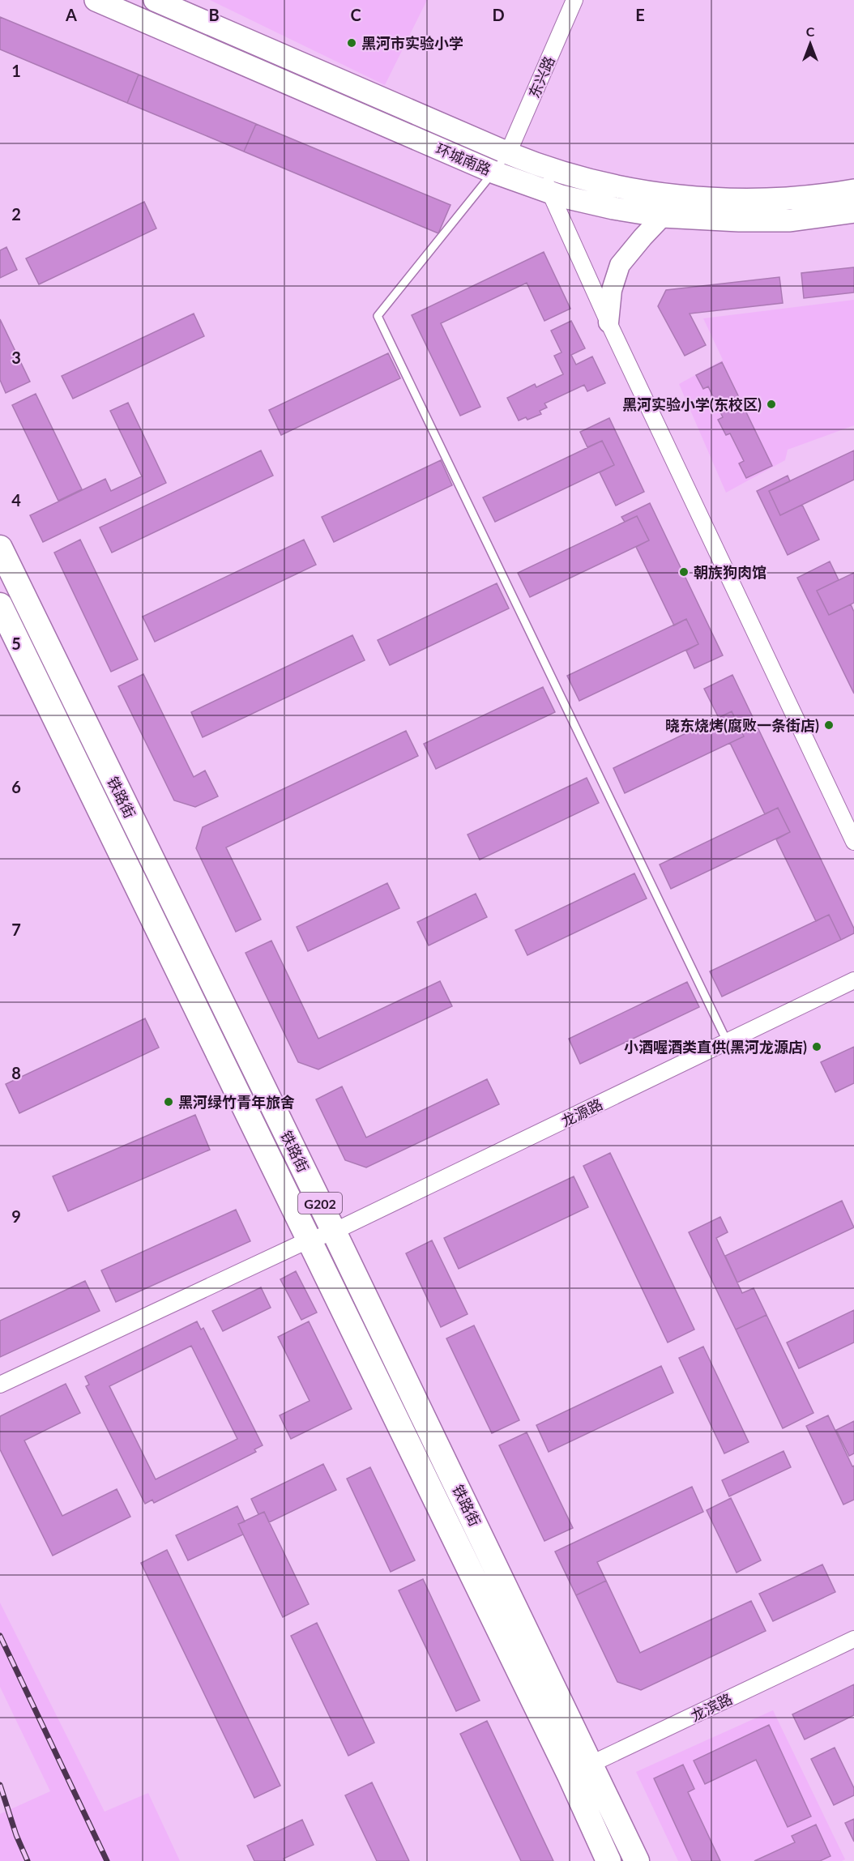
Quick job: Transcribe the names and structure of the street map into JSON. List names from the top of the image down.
{
  "streets": {
    "main road": [
      "环城南路",
      "铁路街",
      "G202",
      "龙滨路"
    ],
    "street": ["东兴路", "龙源路"]
  },
  "crossings": [
    ["东兴路", "环城南路"],
    ["铁路街", "龙源路"],
    ["铁路街", "龙滨路"]
  ],
  "places": [
    "黑河市实验小学",
    "黑河实验小学(东校区)",
    "朝族狗肉馆",
    "晓东烧烤(腐败一条街店)",
    "小酒喔酒类直供(黑河龙源店)",
    "黑河绿竹青年旅舍"
  ],
  "north": "top",
  "grid": {
    "columns": [
      "A",
      "B",
      "C",
      "D",
      "E"
    ],
    "rows": [
      "1",
      "2",
      "3",
      "4",
      "5",
      "6",
      "7",
      "8",
      "9"
    ]
  }
}
